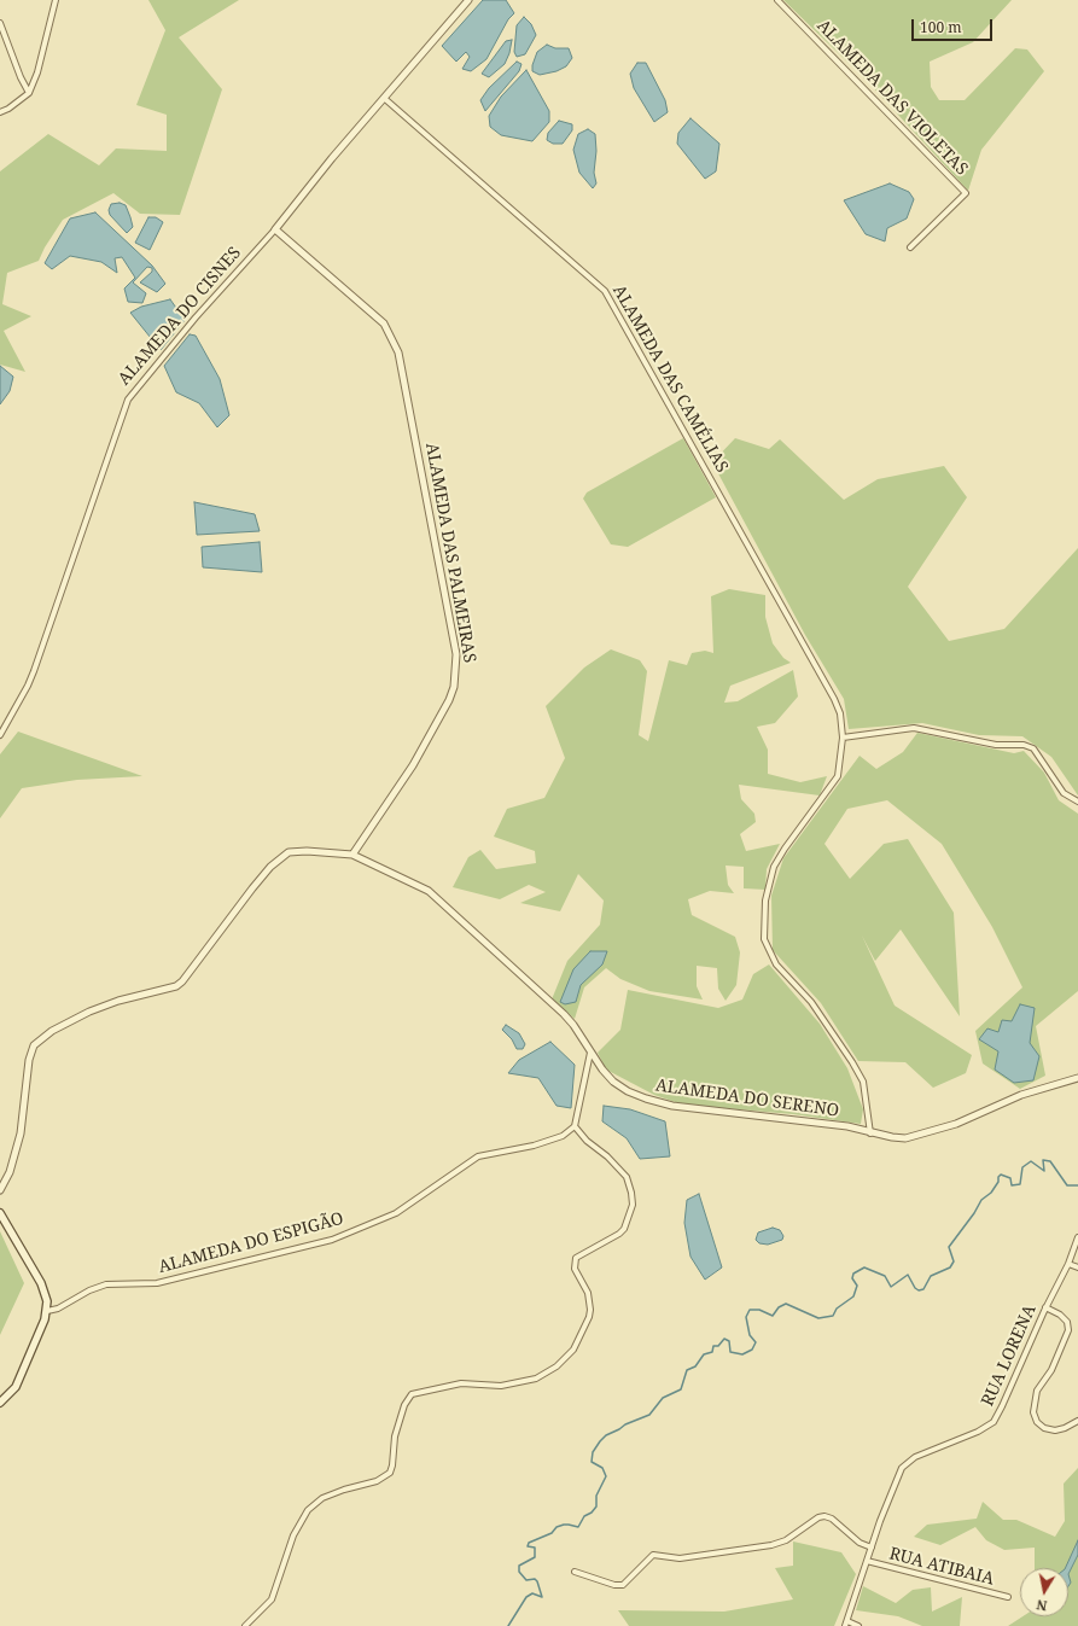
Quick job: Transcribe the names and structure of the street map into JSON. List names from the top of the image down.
{
  "streets": {
    "street": [
      "ALAMEDA DAS VIOLETAS",
      "ALAMEDA DO CISNES",
      "ALAMEDA DAS CAMÉLIAS",
      "ALAMEDA DAS PALMEIRAS",
      "ALAMEDA DO SERENO",
      "ALAMEDA DO ESPIGÃO",
      "RUA LORENA",
      "RUA ATIBAIA"
    ]
  },
  "crossings": [
    ["ALAMEDA DO CISNES", "ALAMEDA DAS CAMÉLIAS"],
    ["ALAMEDA DO CISNES", "ALAMEDA DAS PALMEIRAS"],
    ["ALAMEDA DAS CAMÉLIAS", "ALAMEDA DO SERENO"],
    ["ALAMEDA DAS PALMEIRAS", "ALAMEDA DO SERENO"],
    ["RUA LORENA", "RUA ATIBAIA"]
  ],
  "scale_bar": "100 m",
  "north": "bottom"
}
